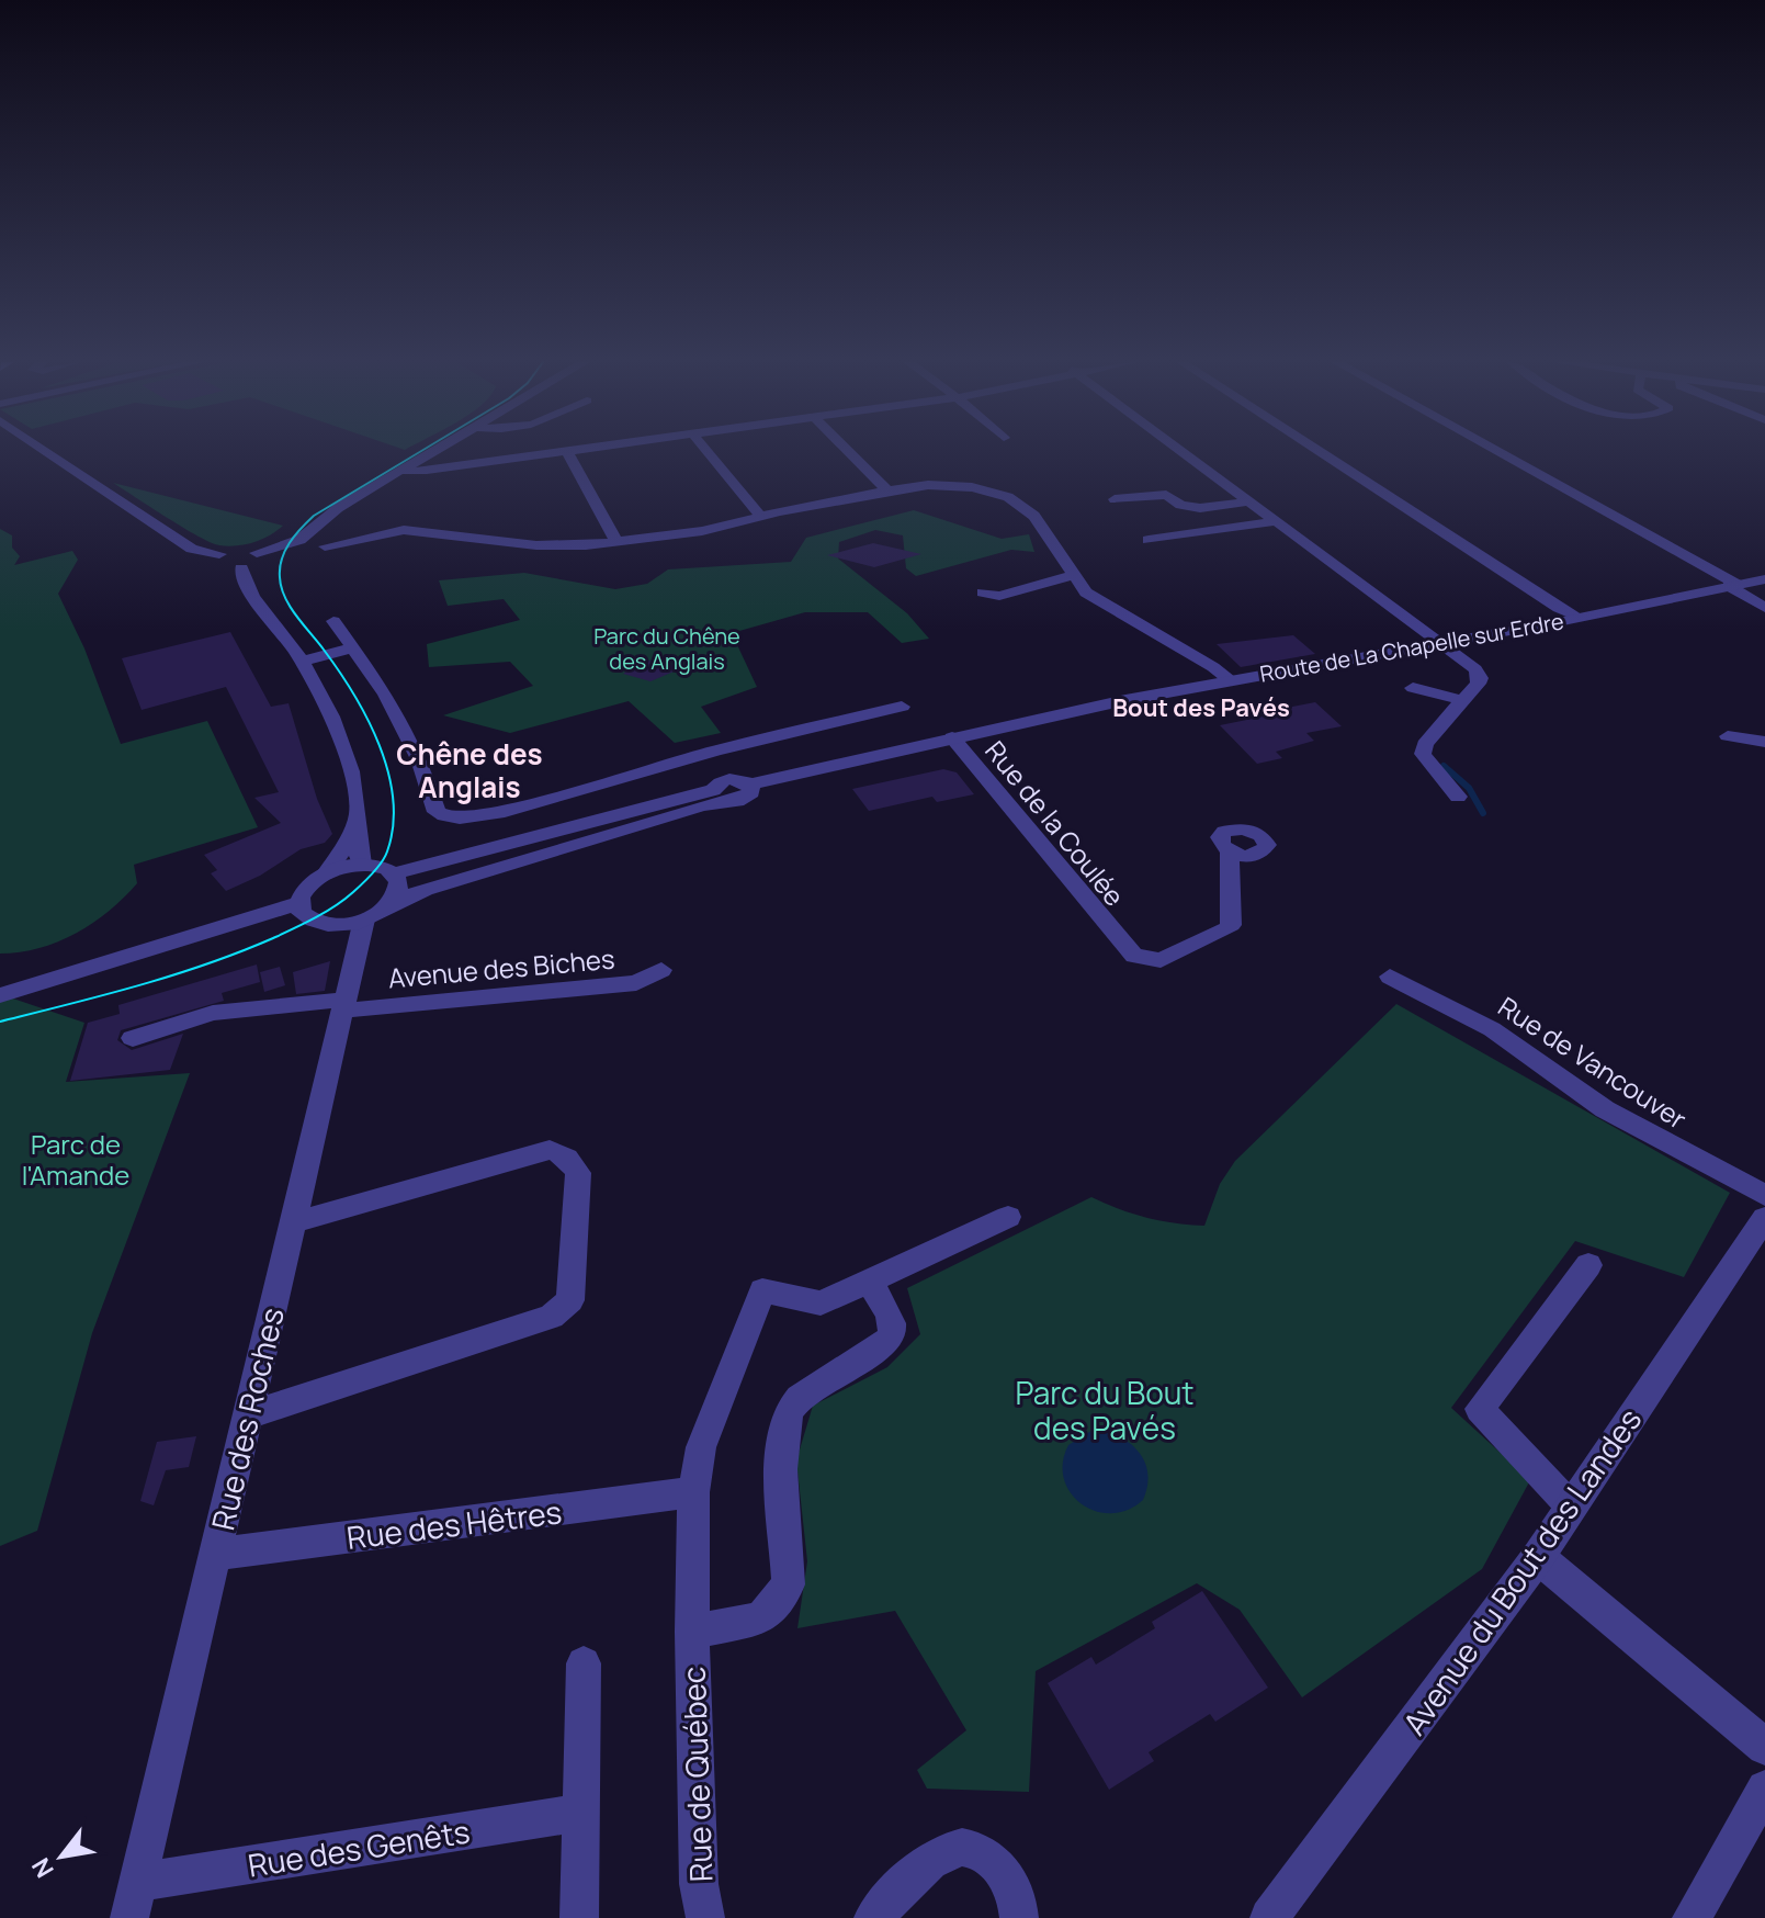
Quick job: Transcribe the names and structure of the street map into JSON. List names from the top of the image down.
{
  "streets": {
    "street": [
      "Route de La Chapelle sur Erdre",
      "Rue de la Coulée",
      "Avenue des Biches",
      "Rue de Vancouver",
      "Rue des Roches",
      "Rue des Hêtres",
      "Avenue du Bout des Landes",
      "Rue de Québec",
      "Rue des Genêts"
    ]
  },
  "crossings": [
    ["Route de La Chapelle sur Erdre", "Rue de la Coulée"],
    ["Avenue des Biches", "Rue des Roches"],
    ["Rue des Roches", "Rue des Hêtres"],
    ["Rue des Roches", "Rue des Genêts"],
    ["Rue des Hêtres", "Rue de Québec"]
  ],
  "districts": ["Bout des Pavés", "Chêne des Anglais"],
  "parks": ["Parc du Chêne des Anglais", "Parc de l'Amande", "Parc du Bout des Pavés"],
  "north": "bottom left"
}
